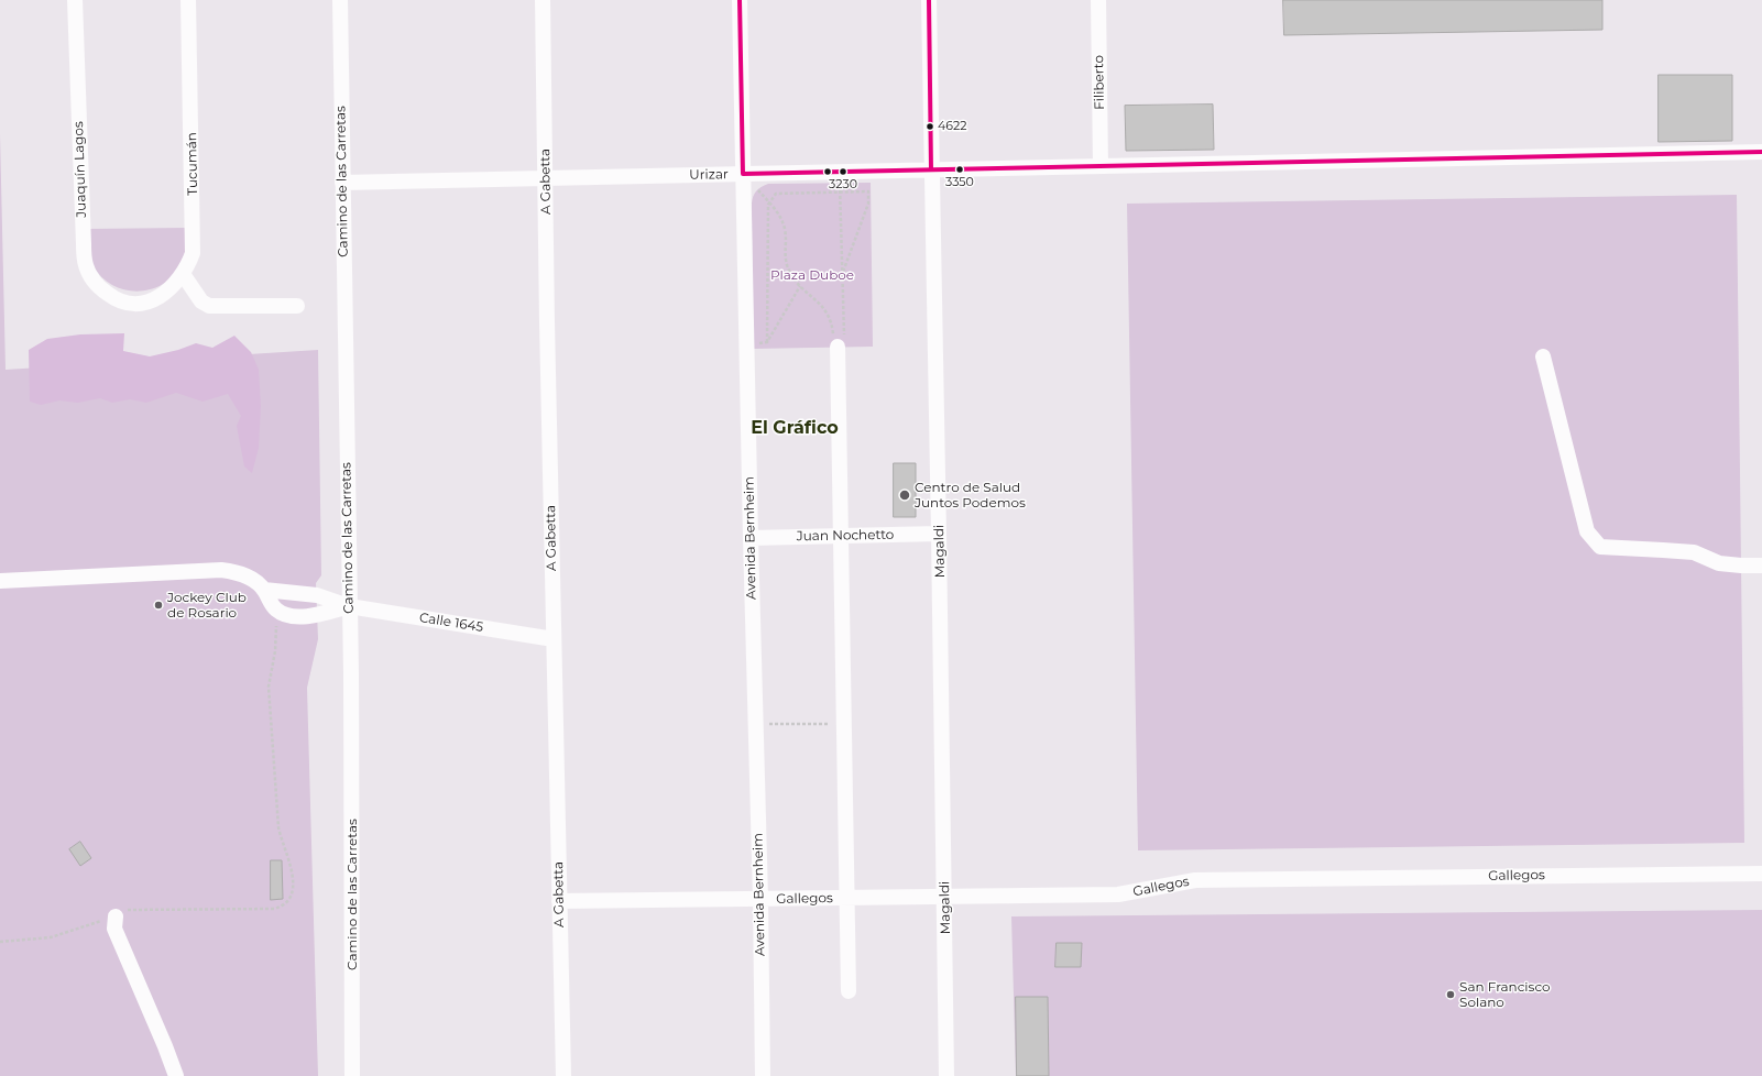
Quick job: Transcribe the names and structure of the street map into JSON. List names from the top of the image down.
{
  "streets": {
    "street": [
      "Filiberto",
      "Tucumán",
      "Juaquín Lagos",
      "Urizar",
      "Camino de las Carretas",
      "A Gabetta",
      "Juan Nochetto",
      "Avenida Bernheim",
      "Magaldi",
      "Calle 1645",
      "Gallegos"
    ]
  },
  "crossings": [
    ["Filiberto", "Urizar"],
    ["Tucumán", "Juaquín Lagos"],
    ["Urizar", "Camino de las Carretas"],
    ["Urizar", "A Gabetta"],
    ["Urizar", "Avenida Bernheim"],
    ["Urizar", "Magaldi"],
    ["Camino de las Carretas", "Calle 1645"],
    ["A Gabetta", "Calle 1645"],
    ["A Gabetta", "Gallegos"],
    ["Juan Nochetto", "Avenida Bernheim"],
    ["Juan Nochetto", "Magaldi"],
    ["Avenida Bernheim", "Gallegos"],
    ["Magaldi", "Gallegos"]
  ],
  "districts": ["El Gráfico"],
  "parks": ["Plaza Duboe"],
  "places": [
    "4622",
    "3350",
    "3230",
    "Centro de Salud Juntos Podemos",
    "Jockey Club de Rosario",
    "San Francisco Solano"
  ]
}
